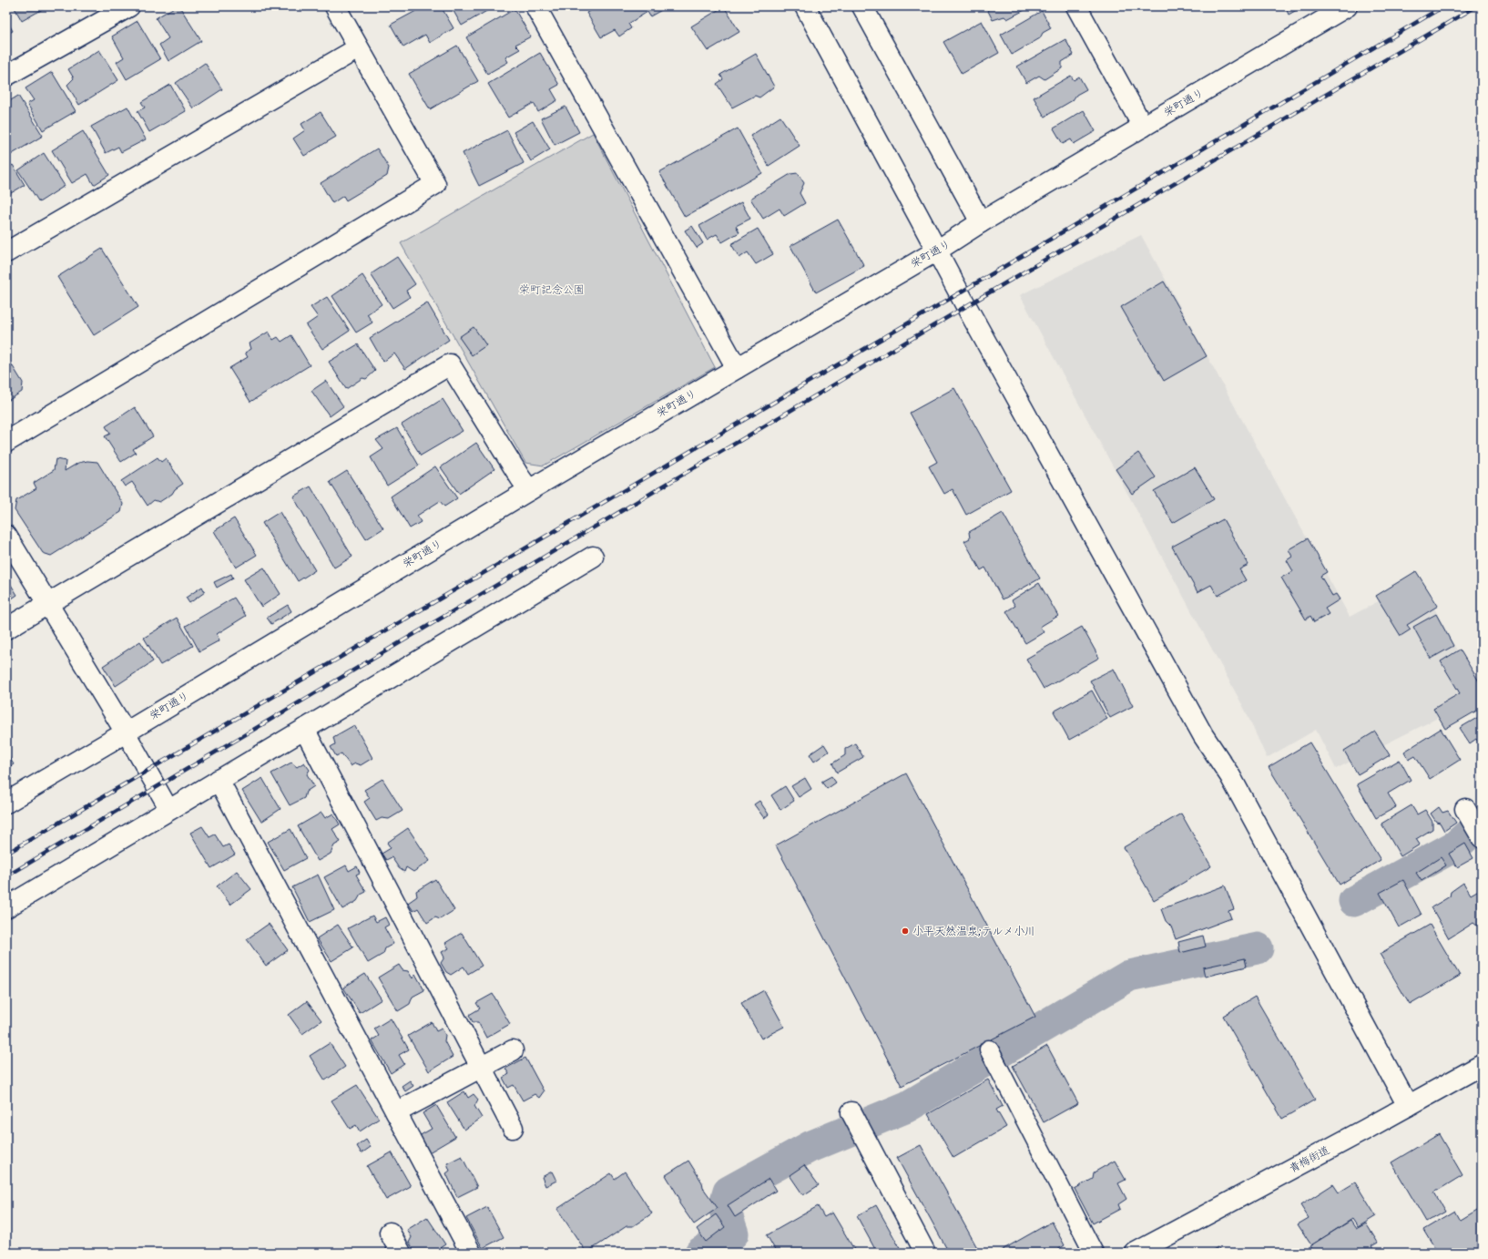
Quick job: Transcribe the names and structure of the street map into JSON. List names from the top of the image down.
{
  "streets": {
    "street": ["栄町通り", "青梅街道"]
  },
  "parks": ["栄町記念公園"],
  "places": ["小平天然温泉;テルメ小川"]
}
